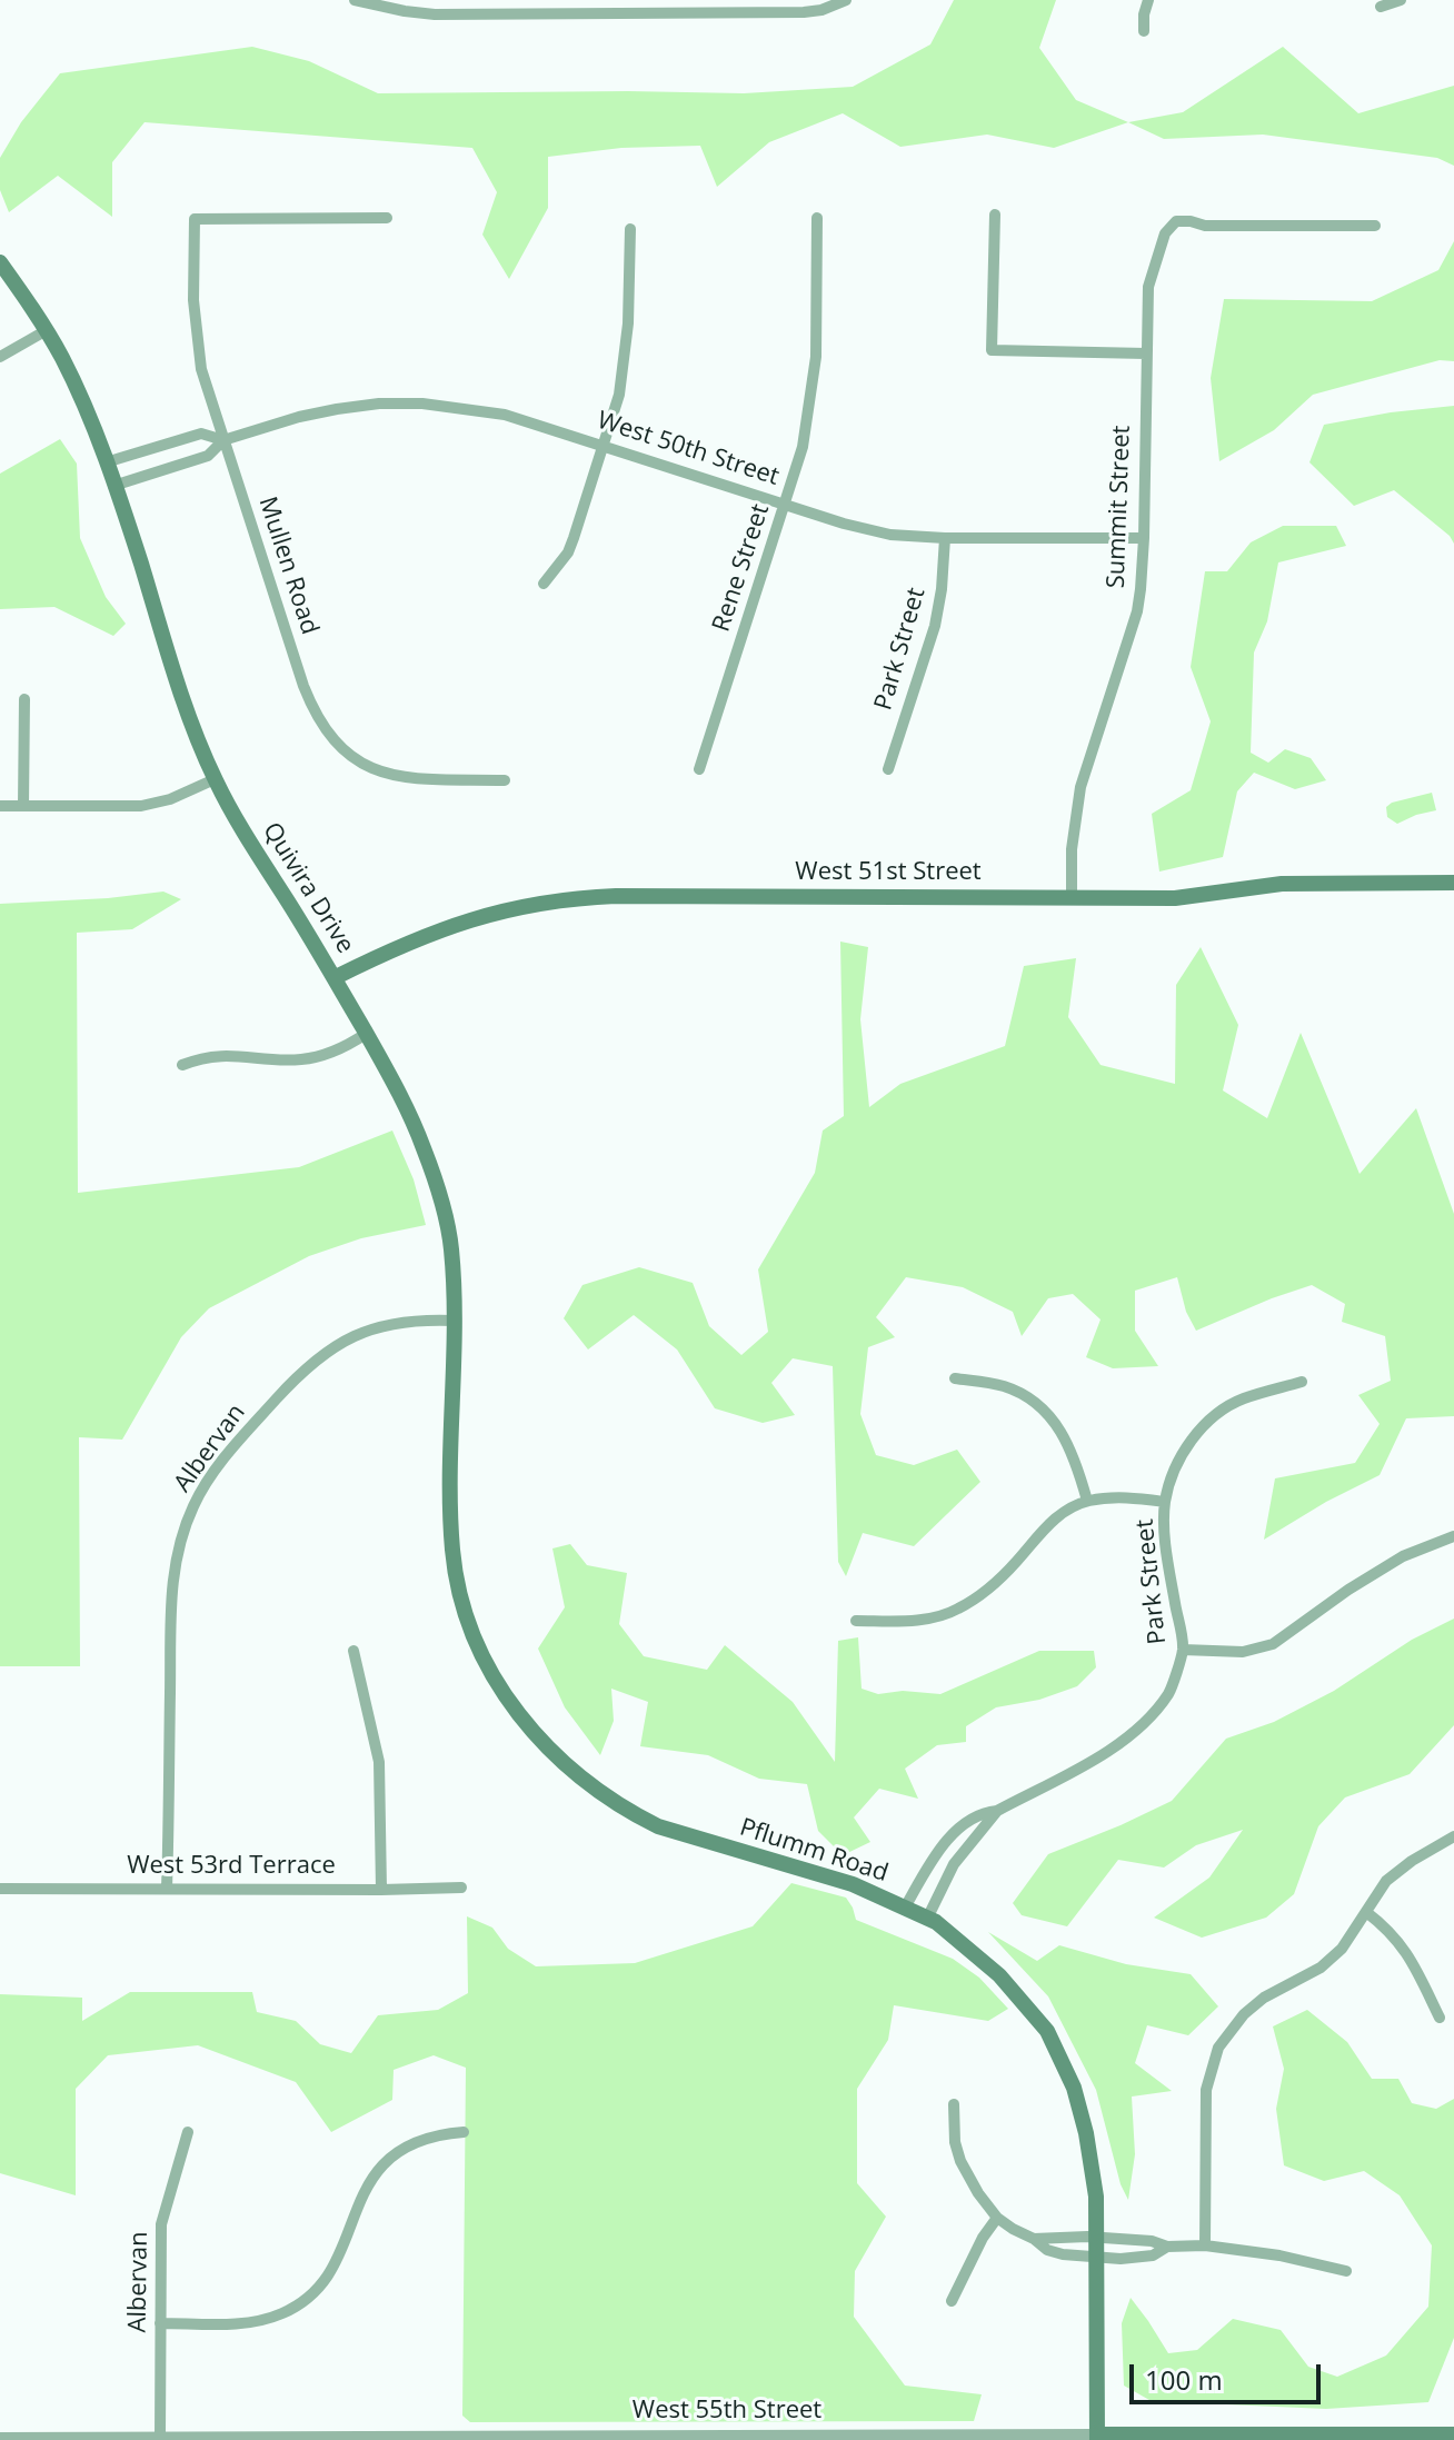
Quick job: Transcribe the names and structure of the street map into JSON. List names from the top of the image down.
{
  "streets": {
    "main road": [
      "West 51st Street",
      "Quivira Drive",
      "Pflumm Road",
      "West 55th Street"
    ],
    "street": [
      "West 50th Street",
      "Summit Street",
      "Mullen Road",
      "Rene Street",
      "Park Street",
      "Albervan",
      "West 53rd Terrace"
    ]
  },
  "crossings": [
    ["West 50th Street", "Summit Street"],
    ["West 50th Street", "Mullen Road"],
    ["West 50th Street", "Rene Street"],
    ["West 50th Street", "Park Street"],
    ["West 50th Street", "Quivira Drive"],
    ["Summit Street", "West 51st Street"],
    ["Park Street", "Pflumm Road"],
    ["West 51st Street", "Quivira Drive"],
    ["Quivira Drive", "Albervan"],
    ["Quivira Drive", "Pflumm Road"],
    ["Albervan", "West 53rd Terrace"],
    ["Albervan", "West 55th Street"],
    ["Pflumm Road", "West 55th Street"]
  ],
  "scale_bar": "100 m"
}
